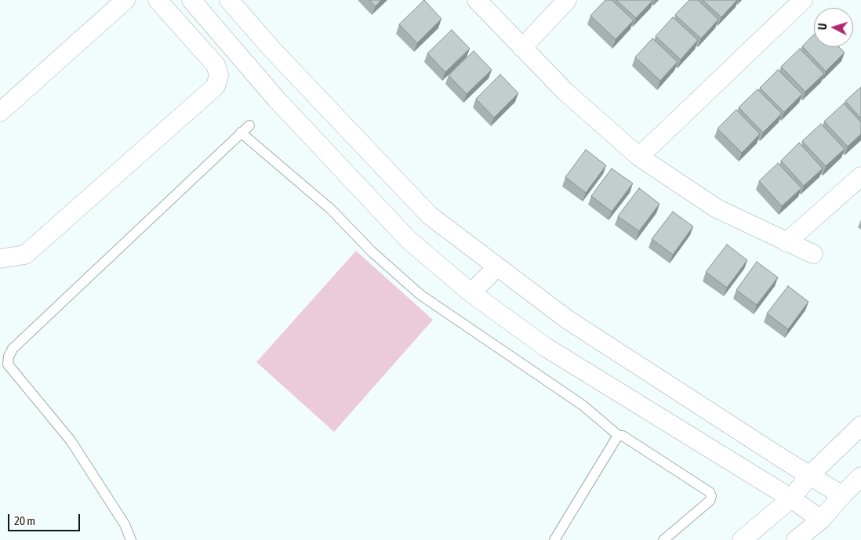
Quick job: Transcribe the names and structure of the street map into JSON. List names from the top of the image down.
{
  "scale_bar": "20 m",
  "north": "left"
}
